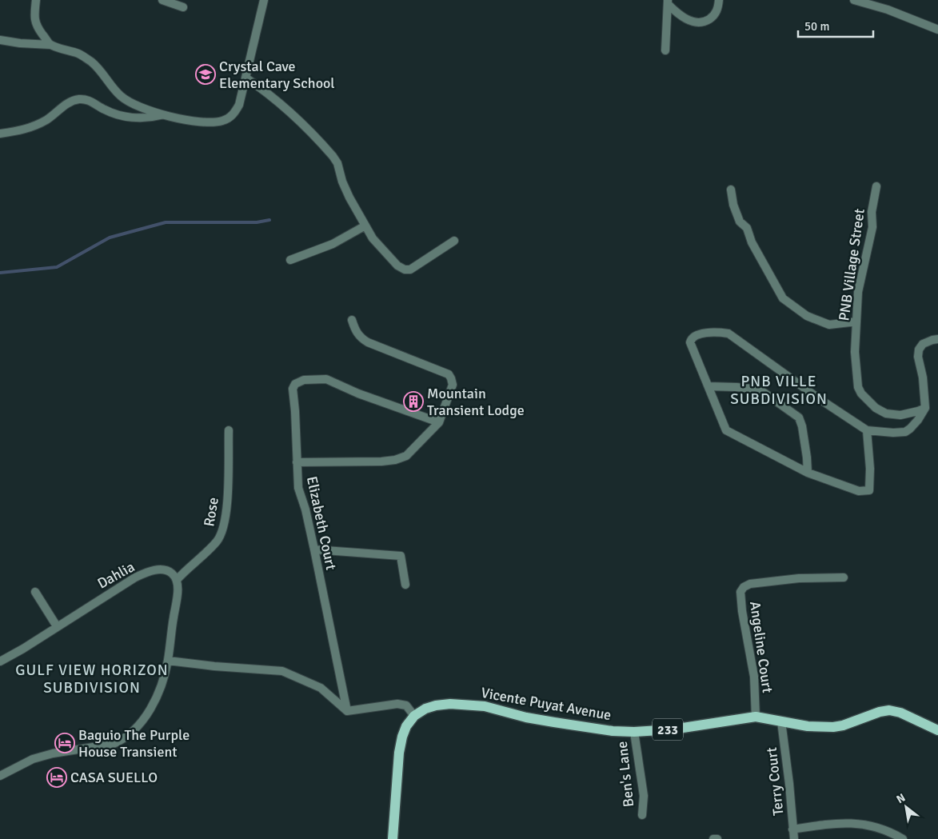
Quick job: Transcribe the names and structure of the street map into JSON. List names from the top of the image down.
{
  "streets": {
    "main road": ["Vicente Puyat Avenue", "233"],
    "street": [
      "PNB Village Street",
      "Rose",
      "Elizabeth Court",
      "Dahlia",
      "Angeline Court",
      "Ben's Lane",
      "Terry Court"
    ]
  },
  "crossings": [
    ["Rose", "Dahlia"],
    ["Angeline Court", "Vicente Puyat Avenue"],
    ["Vicente Puyat Avenue", "Ben's Lane"],
    ["Vicente Puyat Avenue", "Terry Court"]
  ],
  "districts": ["PNB VILLE SUBDIVISION", "GULF VIEW HORIZON SUBDIVISION"],
  "places": {
    "school or university": ["Crystal Cave Elementary School"],
    "building": ["Mountain Transient Lodge"],
    "hotel": ["Baguio The Purple House Transient", "CASA SUELLO"]
  },
  "scale_bar": "50 m",
  "north": "top left"
}
